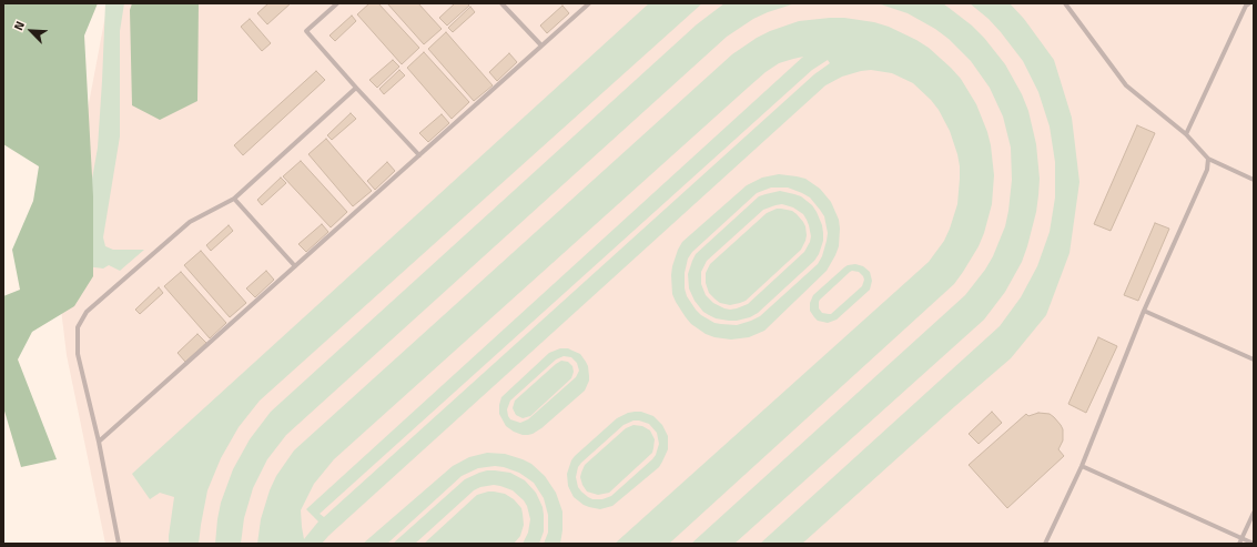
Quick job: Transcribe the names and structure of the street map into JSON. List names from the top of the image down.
{
  "north": "top left"
}
